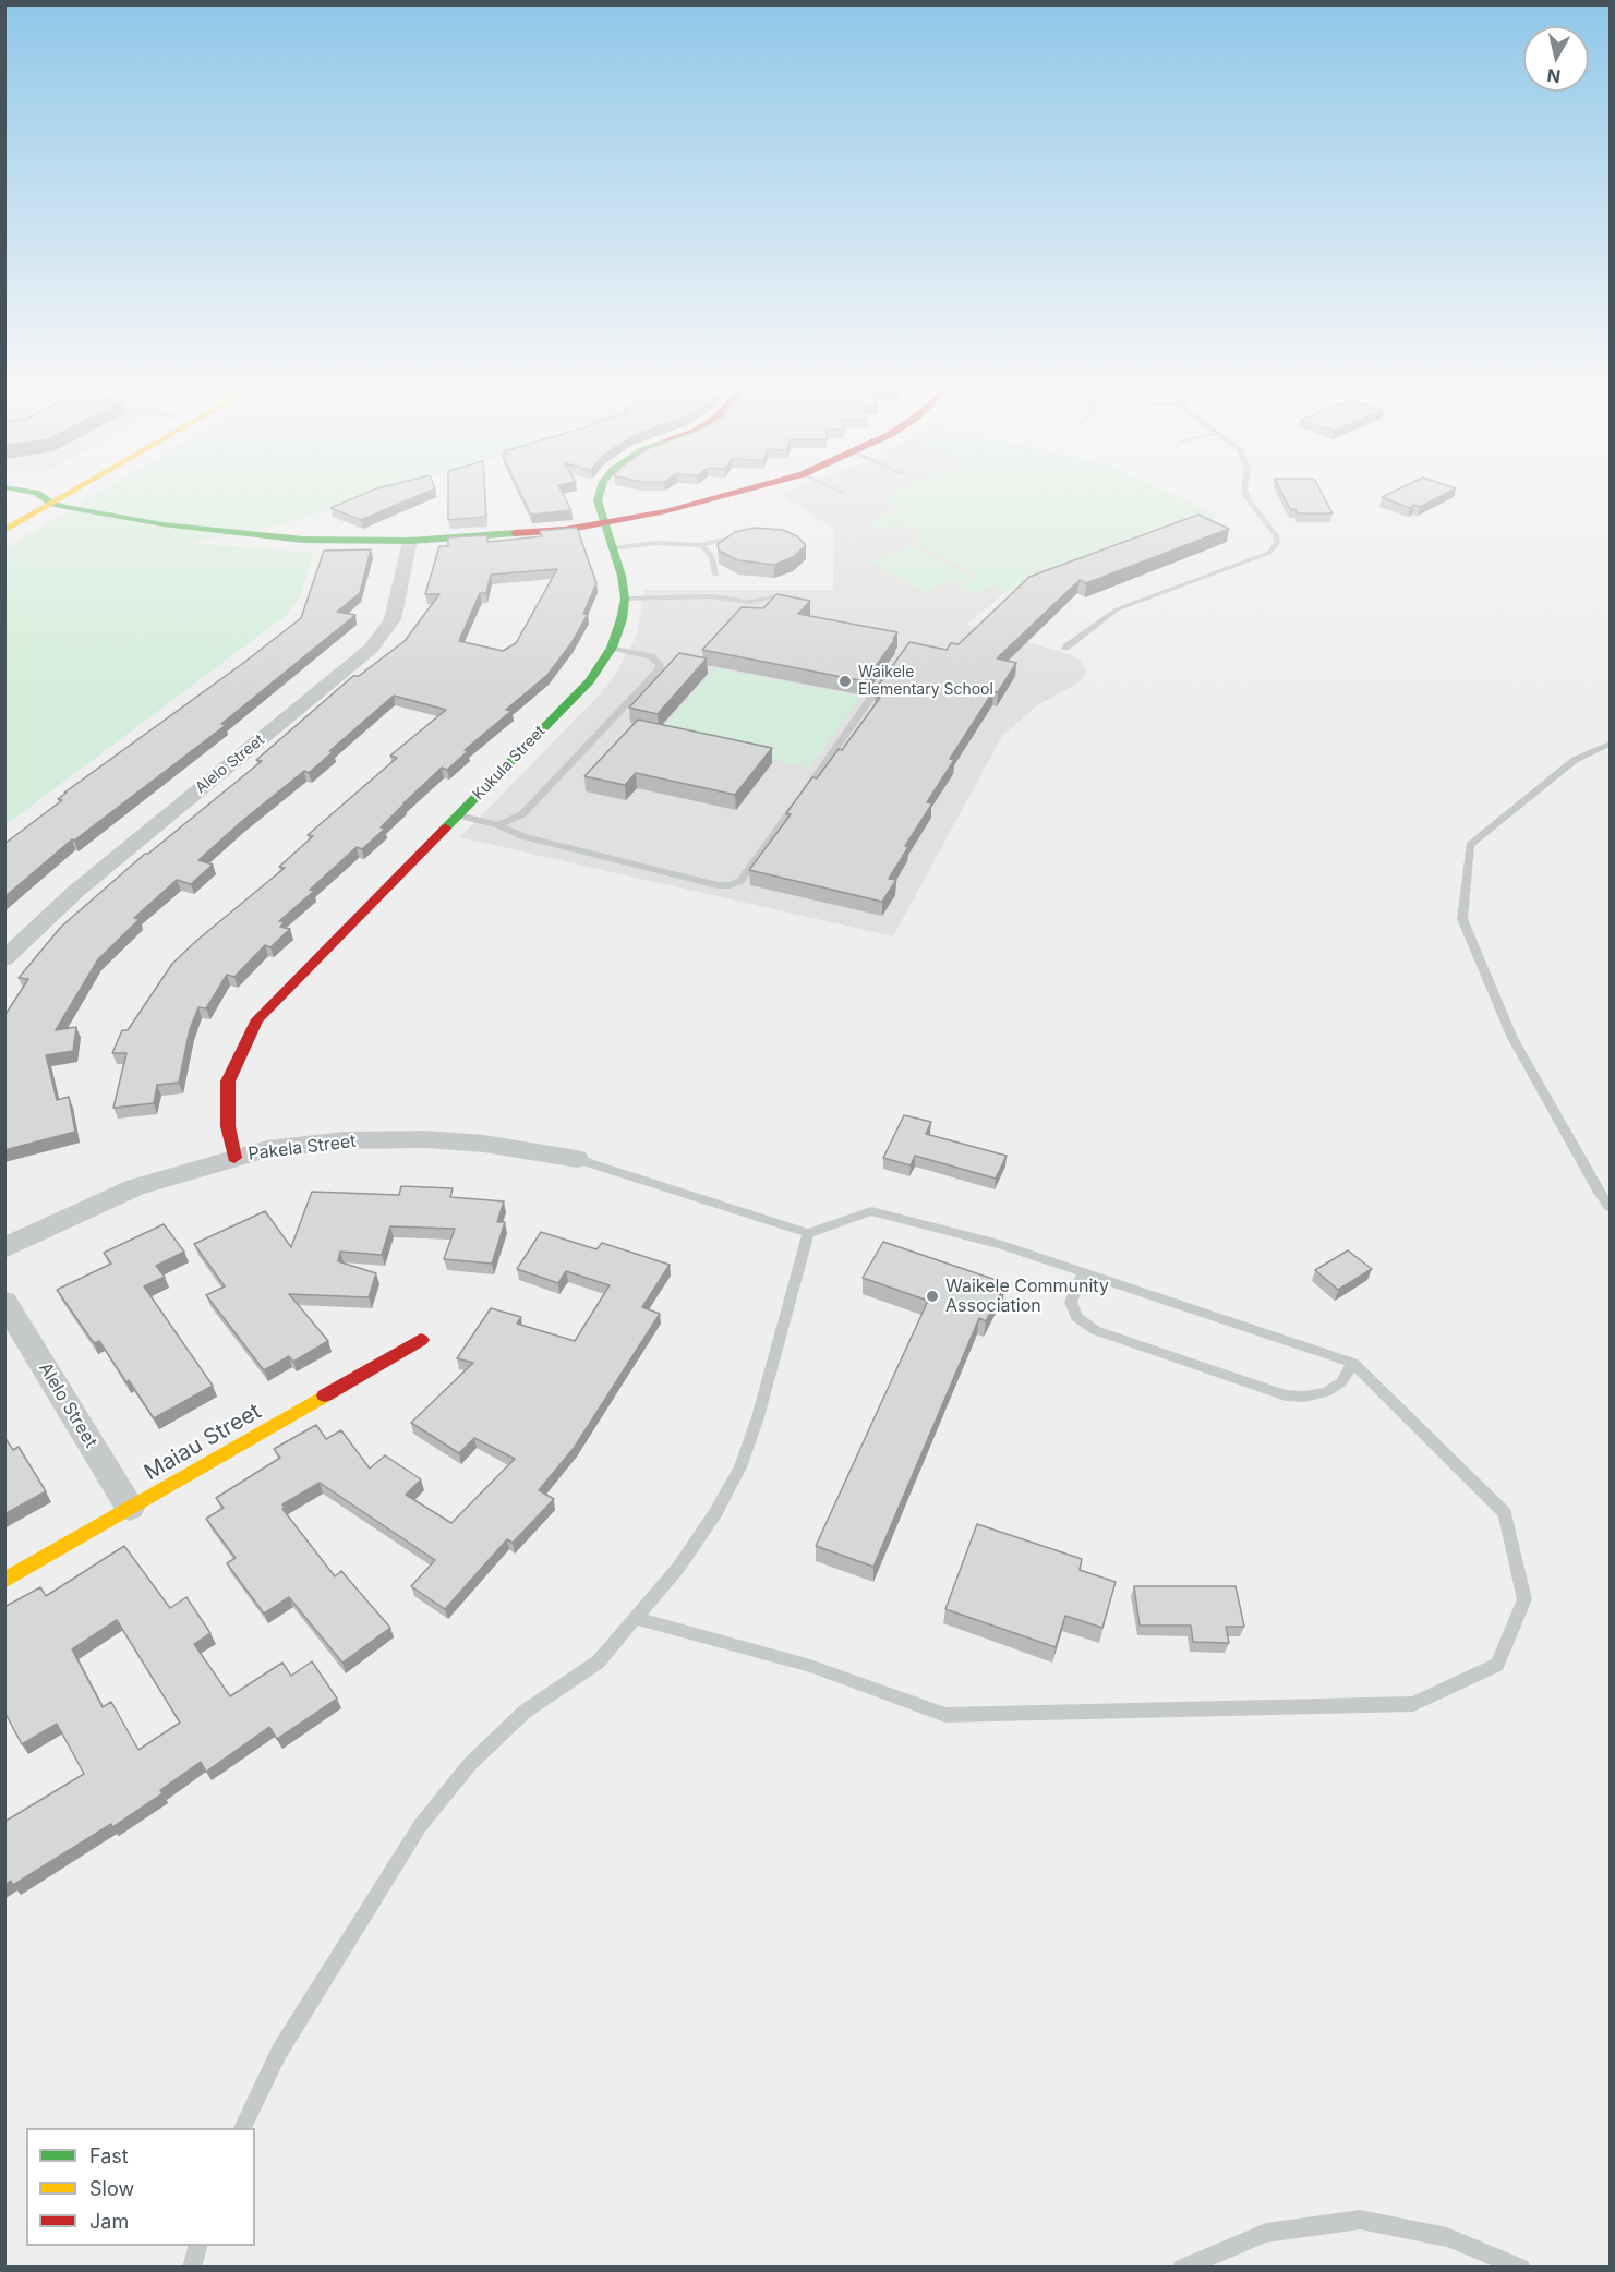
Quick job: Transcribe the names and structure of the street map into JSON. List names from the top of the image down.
{
  "streets": {
    "street": [
      "Kukula Street",
      "Alelo Street",
      "Pakela Street",
      "Maiau Street"
    ]
  },
  "crossings": [
    ["Kukula Street", "Pakela Street"],
    ["Alelo Street", "Maiau Street"]
  ],
  "places": ["Waikele Elementary School", "Waikele Community Association"],
  "legend": ["Fast", "Slow", "Jam"],
  "north": "bottom"
}
